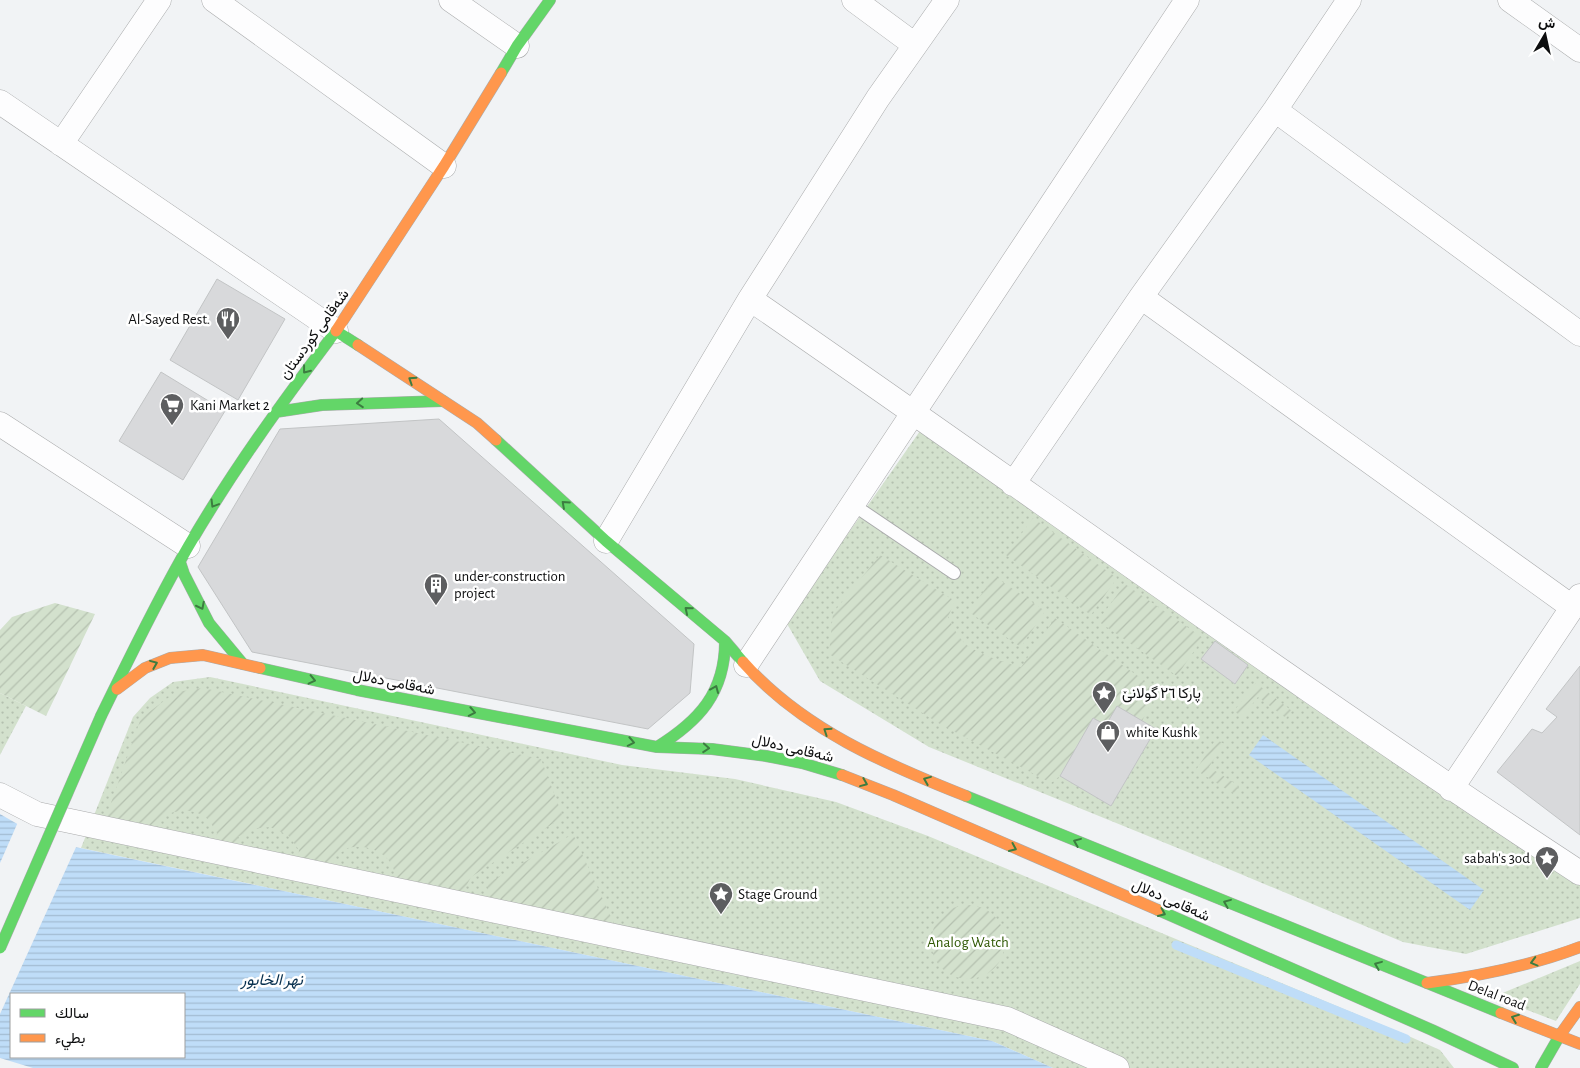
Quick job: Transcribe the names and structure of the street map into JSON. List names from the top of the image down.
{
  "streets": {
    "main road": ["شەقامی کوردستان", "شەقامی دەلال", "Delal road"]
  },
  "crossings": [
    ["شەقامی کوردستان", "شەقامی دەلال"],
    ["شەقامی دەلال", "Delal road"]
  ],
  "water": ["نهر الخابور"],
  "parks": ["Analog Watch"],
  "places": {
    "restaurant": ["Al-Sayed Rest."],
    "supermarket": ["Kani Market 2"],
    "building": ["under-construction project"],
    "place": ["پارکا ٢٦ گولانێ", "sabah's 3od", "Stage Ground"],
    "shop": ["white Kushk"]
  },
  "legend": ["سالك", "بطيء"],
  "north": "top"
}
